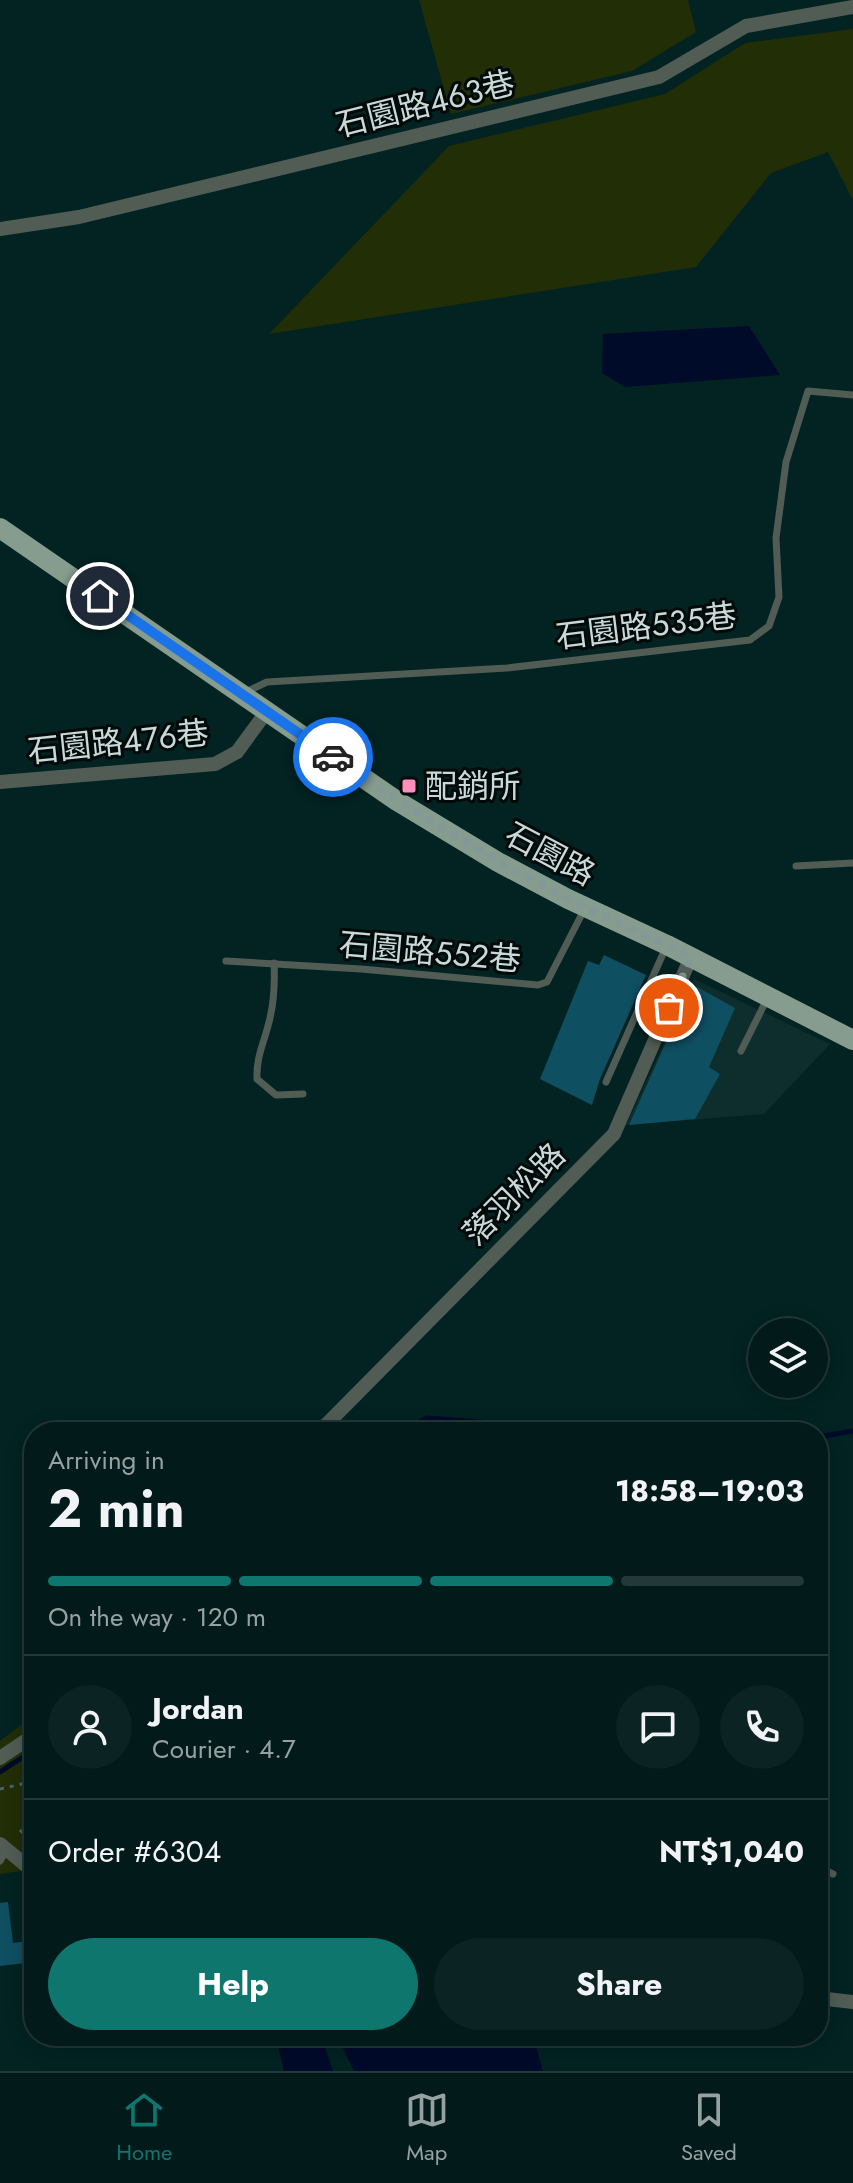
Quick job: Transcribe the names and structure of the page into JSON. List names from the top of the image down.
{
  "streets": {
    "main road": ["石園路"],
    "street": ["石園路463巷", "石園路476巷", "落羽松路"],
    "lane": ["石園路535巷", "石園路552巷"]
  },
  "crossings": [
    ["石園路535巷", "石園路"],
    ["石園路476巷", "石園路"],
    ["石園路", "石園路552巷"],
    ["石園路", "落羽松路"]
  ],
  "places": {
    "transit": ["配銷所"]
  },
  "page": {
    "heading": ["2 min", "Arriving in", "18:58–19:03"],
    "panel": [
      "Jordan",
      "Courier · 4.7",
      "Order #6304",
      "NT$1,040"
    ],
    "bar": "On the way · 120 m",
    "buttons": ["Help", "Share"],
    "tabs": ["Home", "Map", "Saved"]
  }
}
